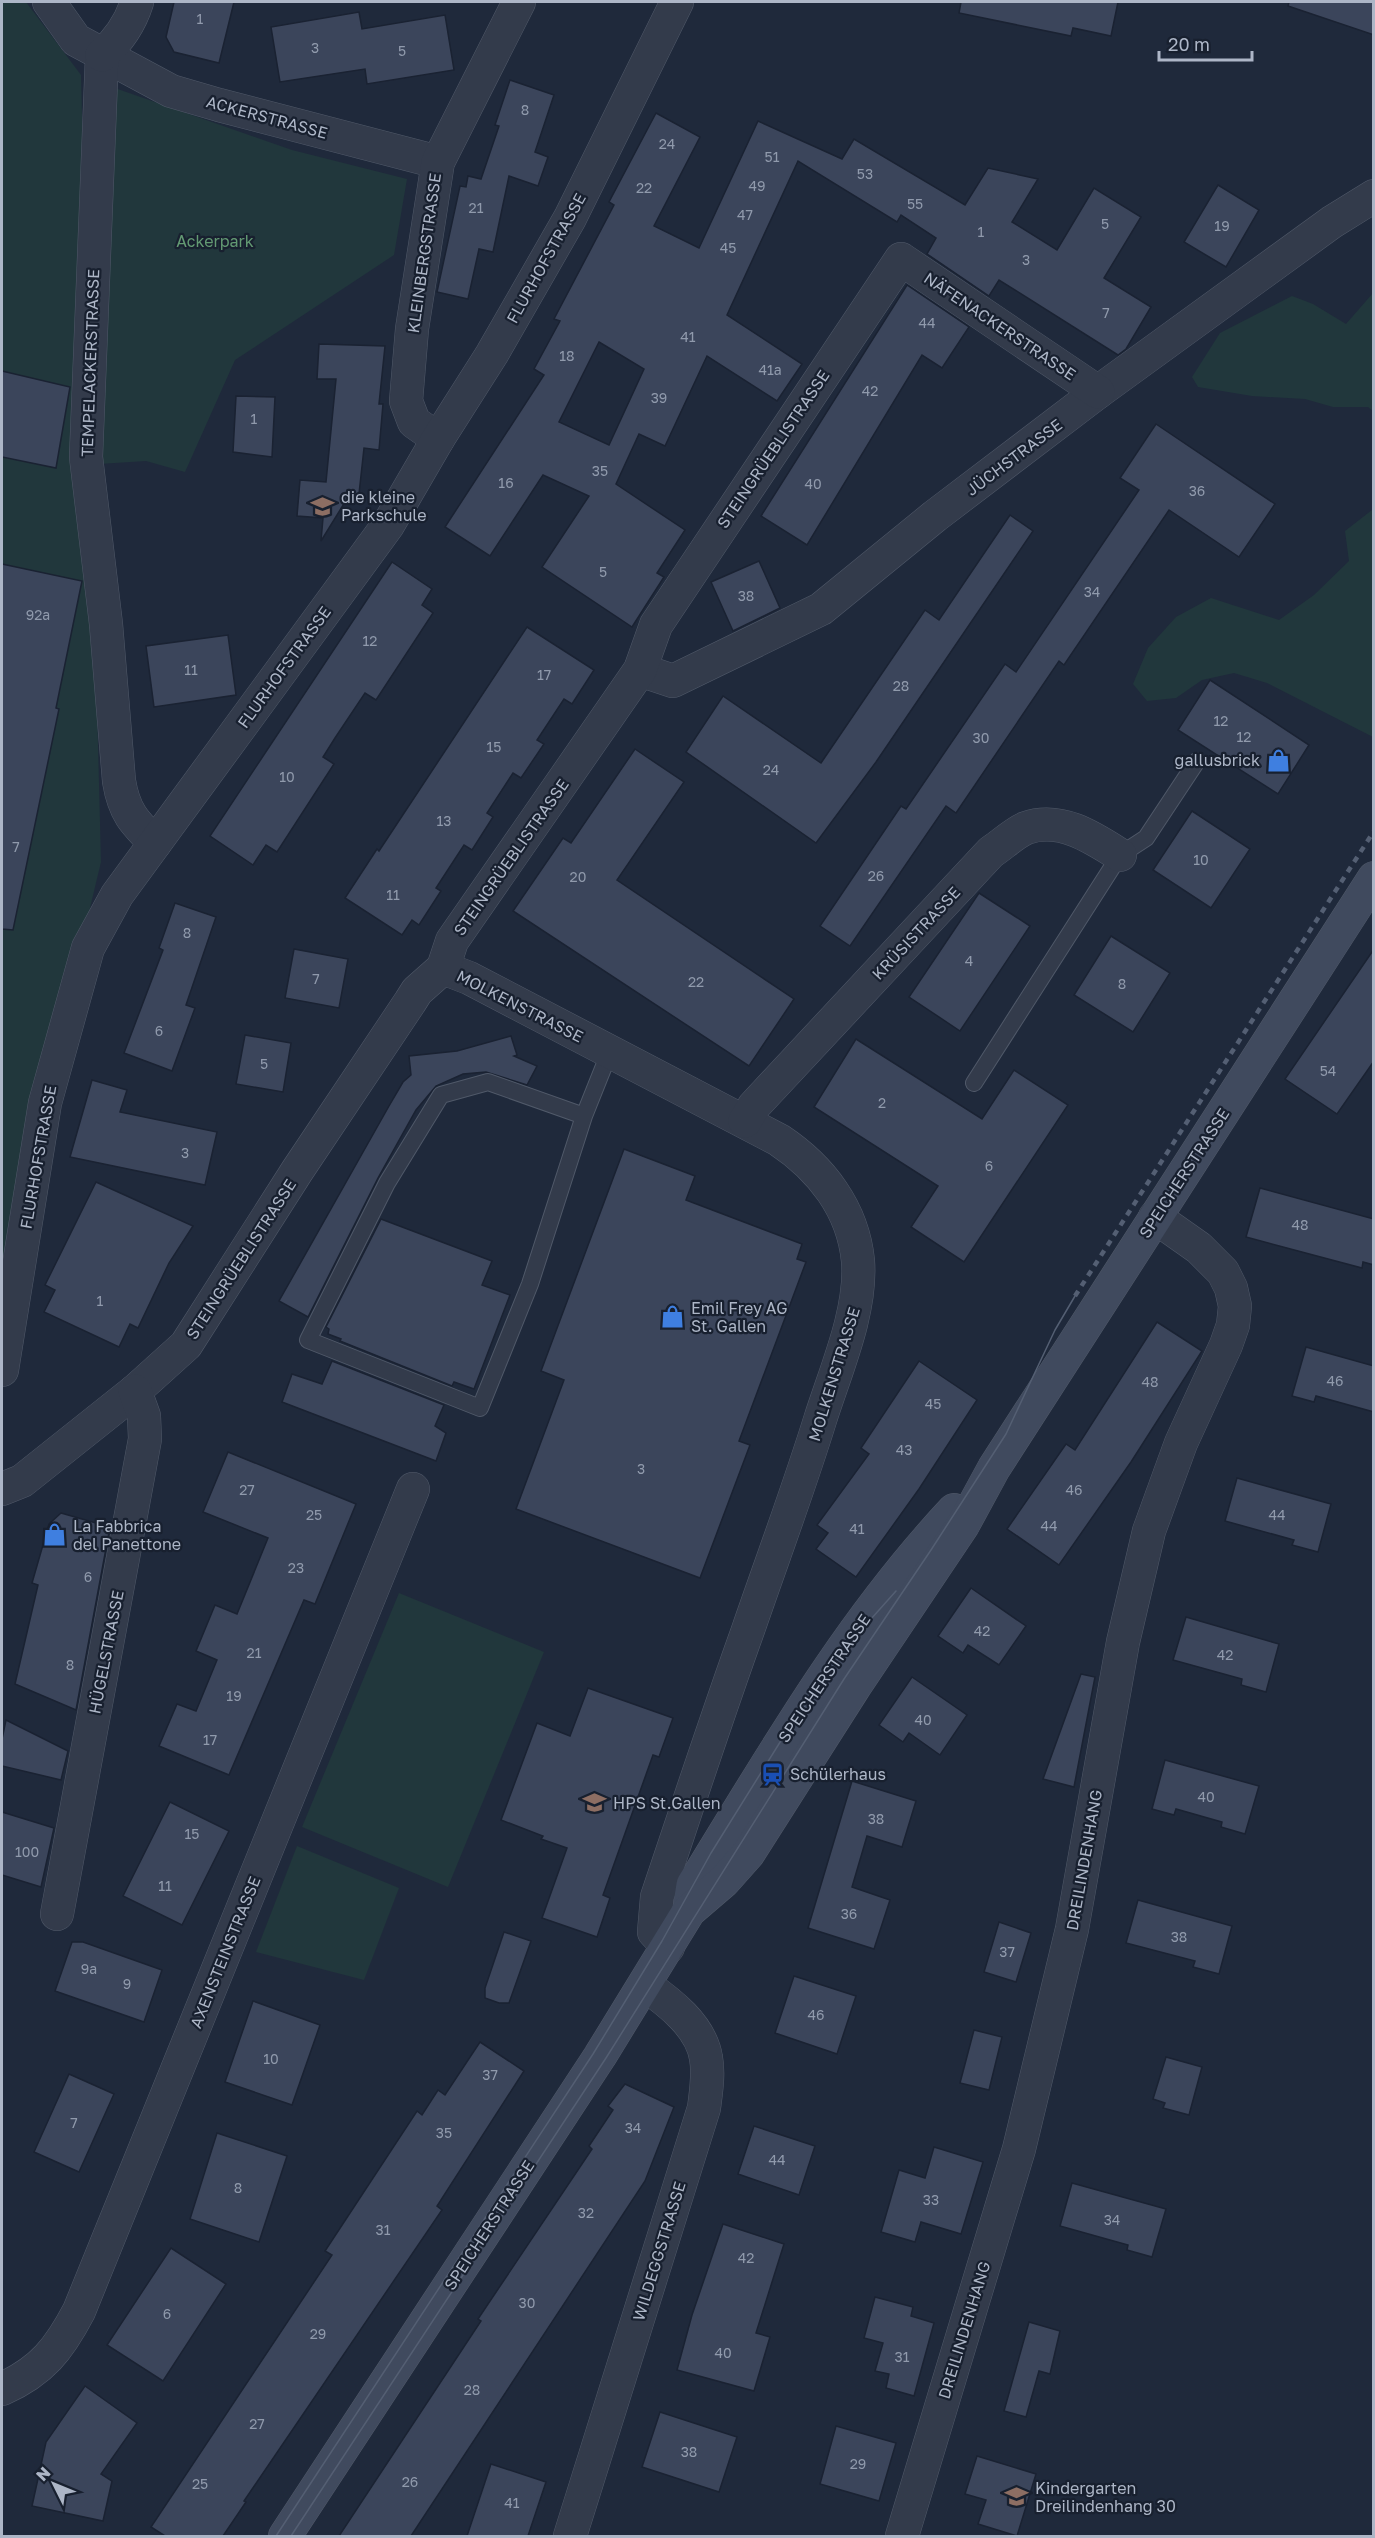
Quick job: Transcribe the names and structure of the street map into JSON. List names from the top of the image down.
{
  "streets": {
    "main road": ["SPEICHERSTRASSE"],
    "street": [
      "ACKERSTRASSE",
      "KLEINBERGSTRASSE",
      "FLURHOFSTRASSE",
      "NÄFENACKERSTRASSE",
      "TEMPELACKERSTRASSE",
      "STEINGRÜEBLISTRASSE",
      "JÜCHSTRASSE",
      "KRÜSISTRASSE",
      "MOLKENSTRASSE",
      "HÜGELSTRASSE",
      "DREILINDENHANG",
      "AXENSTEINSTRASSE",
      "WILDEGGSTRASSE"
    ]
  },
  "crossings": [
    ["ACKERSTRASSE", "KLEINBERGSTRASSE"],
    ["ACKERSTRASSE", "TEMPELACKERSTRASSE"],
    ["KLEINBERGSTRASSE", "FLURHOFSTRASSE"],
    ["FLURHOFSTRASSE", "TEMPELACKERSTRASSE"],
    ["NÄFENACKERSTRASSE", "STEINGRÜEBLISTRASSE"],
    ["NÄFENACKERSTRASSE", "JÜCHSTRASSE"],
    ["STEINGRÜEBLISTRASSE", "JÜCHSTRASSE"],
    ["STEINGRÜEBLISTRASSE", "MOLKENSTRASSE"],
    ["STEINGRÜEBLISTRASSE", "HÜGELSTRASSE"],
    ["KRÜSISTRASSE", "MOLKENSTRASSE"],
    ["MOLKENSTRASSE", "SPEICHERSTRASSE"],
    ["SPEICHERSTRASSE", "DREILINDENHANG"],
    ["SPEICHERSTRASSE", "WILDEGGSTRASSE"]
  ],
  "parks": ["Ackerpark"],
  "places": {
    "school or university": ["die kleine Parkschule", "HPS St.Gallen", "Kindergarten Dreilindenhang 30"],
    "shop": ["gallusbrick", "Emil Frey AG St. Gallen", "La Fabbrica del Panettone"],
    "station": ["Schülerhaus"]
  },
  "house_numbers": [
    "1",
    "3",
    "5",
    "8",
    "24",
    "51",
    "53",
    "49",
    "22",
    "55",
    "21",
    "47",
    "5",
    "19",
    "1",
    "45",
    "3",
    "7",
    "44",
    "41",
    "18",
    "41a",
    "42",
    "39",
    "1",
    "35",
    "16",
    "40",
    "36",
    "5",
    "34",
    "38",
    "92a",
    "12",
    "11",
    "17",
    "28",
    "12",
    "12",
    "30",
    "15",
    "24",
    "10",
    "13",
    "7",
    "10",
    "26",
    "20",
    "11",
    "8",
    "4",
    "7",
    "22",
    "8",
    "6",
    "5",
    "54",
    "2",
    "3",
    "6",
    "48",
    "1",
    "46",
    "48",
    "45",
    "43",
    "3",
    "27",
    "46",
    "25",
    "44",
    "44",
    "41",
    "23",
    "6",
    "42",
    "21",
    "42",
    "8",
    "19",
    "40",
    "17",
    "40",
    "38",
    "15",
    "100",
    "11",
    "36",
    "38",
    "37",
    "9a",
    "9",
    "46",
    "10",
    "37",
    "7",
    "34",
    "35",
    "44",
    "8",
    "33",
    "32",
    "34",
    "31",
    "42",
    "30",
    "6",
    "29",
    "40",
    "31",
    "28",
    "27",
    "38",
    "29",
    "26",
    "25",
    "41"
  ],
  "scale_bar": "20 m",
  "north": "top left"
}
